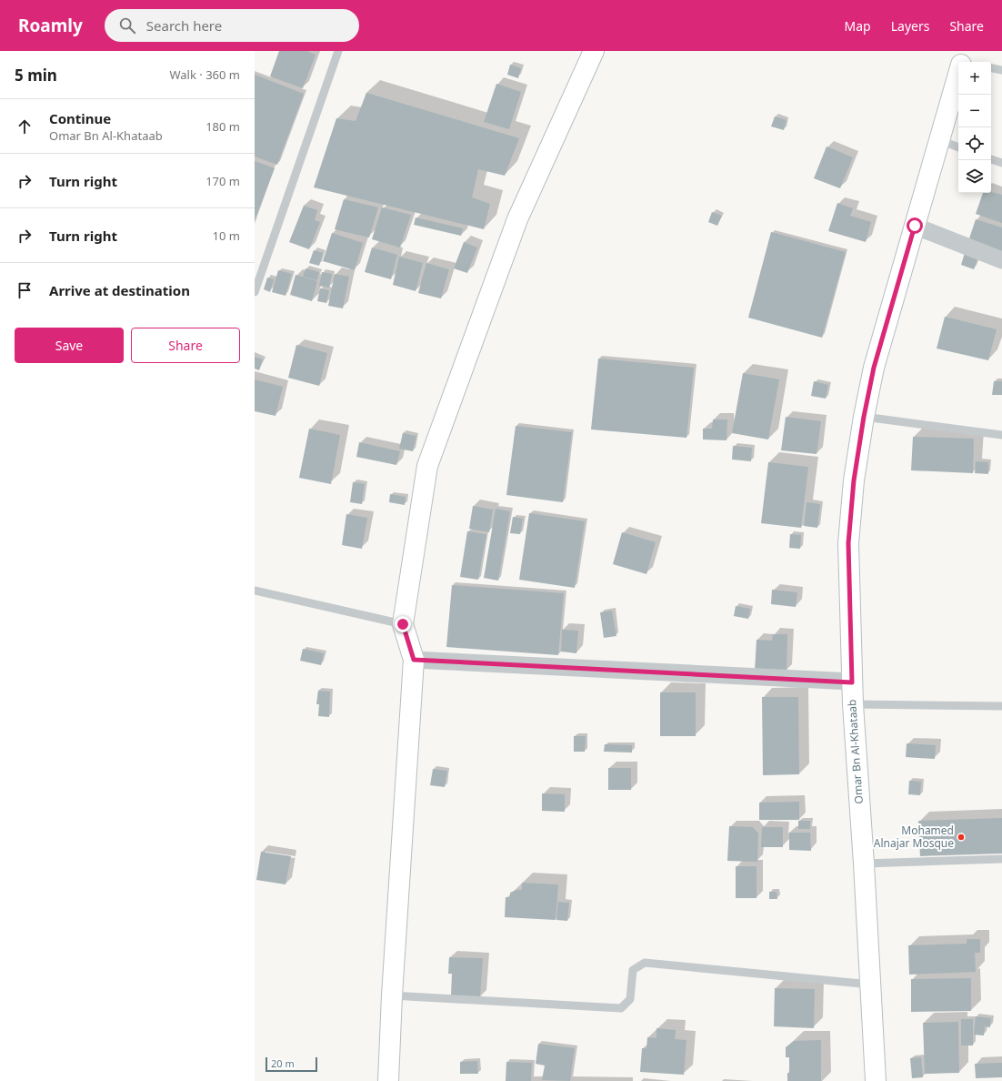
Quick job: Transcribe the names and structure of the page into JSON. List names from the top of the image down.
{
  "streets": {
    "street": ["Omar Bn Al-Khataab"]
  },
  "places": ["Mohamed Alnajar Mosque"],
  "scale_bar": "20 m",
  "page": {
    "header": "Roamly",
    "search": "Search here",
    "nav": ["Map", "Layers", "Share"],
    "heading": ["5 min", "Walk · 360 m"],
    "map_buttons": ["+", "−"],
    "list": [
      ["Continue", "Omar Bn Al-Khataab", "180 m"],
      ["Turn right", "170 m"],
      ["Turn right", "10 m"],
      "Arrive at destination"
    ],
    "buttons": ["Save", "Share"],
    "scale": "20 m"
  }
}
